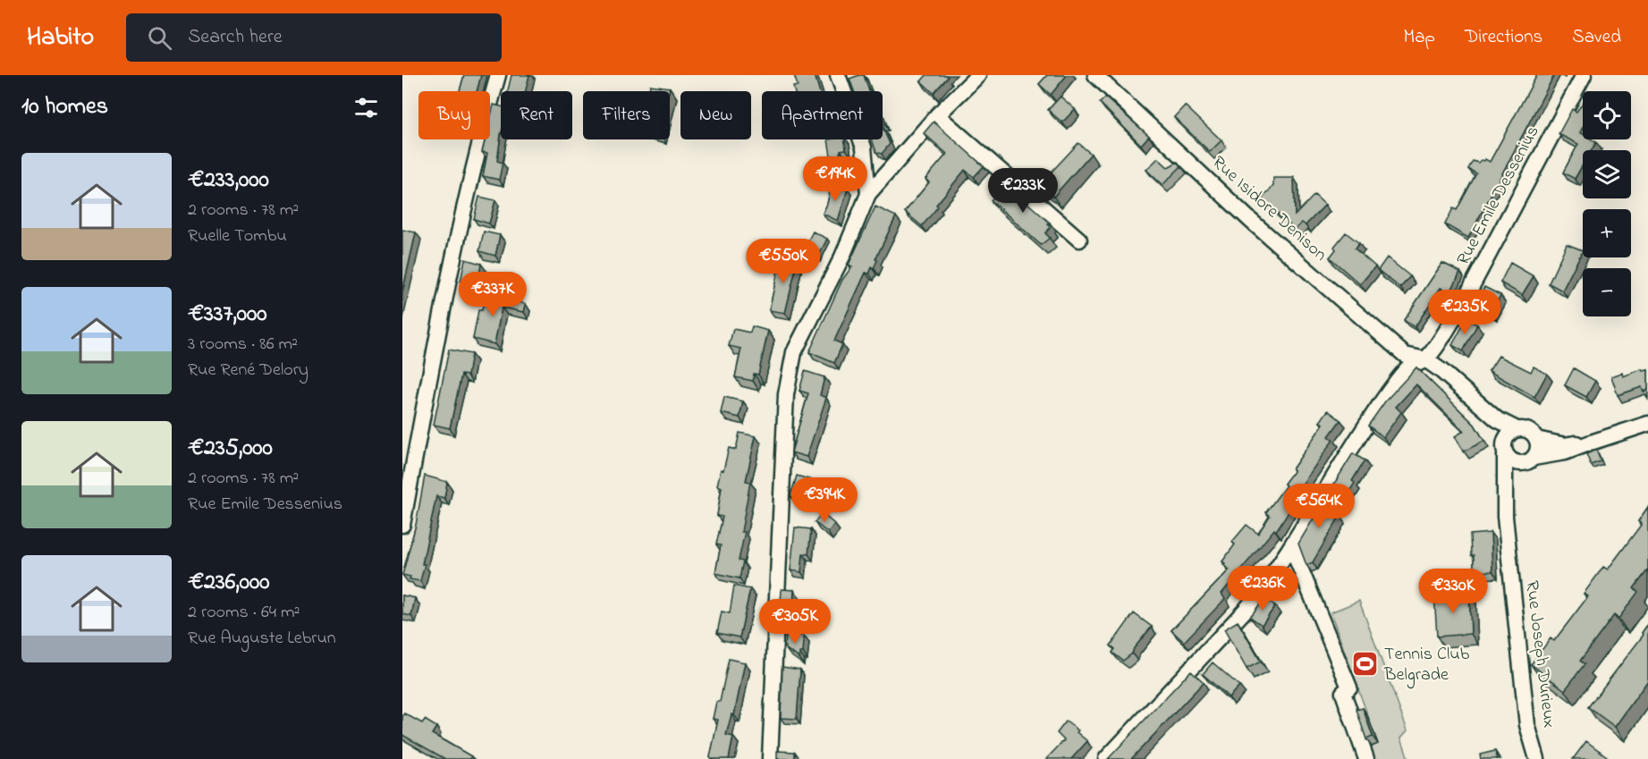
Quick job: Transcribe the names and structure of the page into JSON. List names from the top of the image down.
{
  "streets": {
    "street": ["Rue Emile Dessenius", "Rue Isidore Denison", "Rue Joseph Durieux"]
  },
  "crossings": [
    ["Rue Emile Dessenius", "Rue Isidore Denison"]
  ],
  "places": {
    "sports": ["Tennis Club Belgrade"]
  },
  "page": {
    "header": "Habito",
    "search": "Search here",
    "nav": ["Map", "Directions", "Saved"],
    "heading": "10 homes",
    "map_buttons": ["+", "−"],
    "chip": [
      "Buy",
      "Rent",
      "Filters",
      "New",
      "Apartment"
    ],
    "list": [
      {
        "name": "€233,000",
        "note": "2 rooms · 78 m² · Ruelle Tombu"
      },
      {
        "name": "€337,000",
        "note": "3 rooms · 86 m² · Rue René Delory"
      },
      {
        "name": "€235,000",
        "note": "2 rooms · 78 m² · Rue Emile Dessenius"
      },
      {
        "name": "€236,000",
        "note": "2 rooms · 64 m² · Rue Auguste Lebrun"
      }
    ],
    "price": [
      "€194K",
      "€233K",
      "€550K",
      "€337K",
      "€235K",
      "€394K",
      "€564K",
      "€236K",
      "€330K",
      "€305K"
    ]
  }
}
